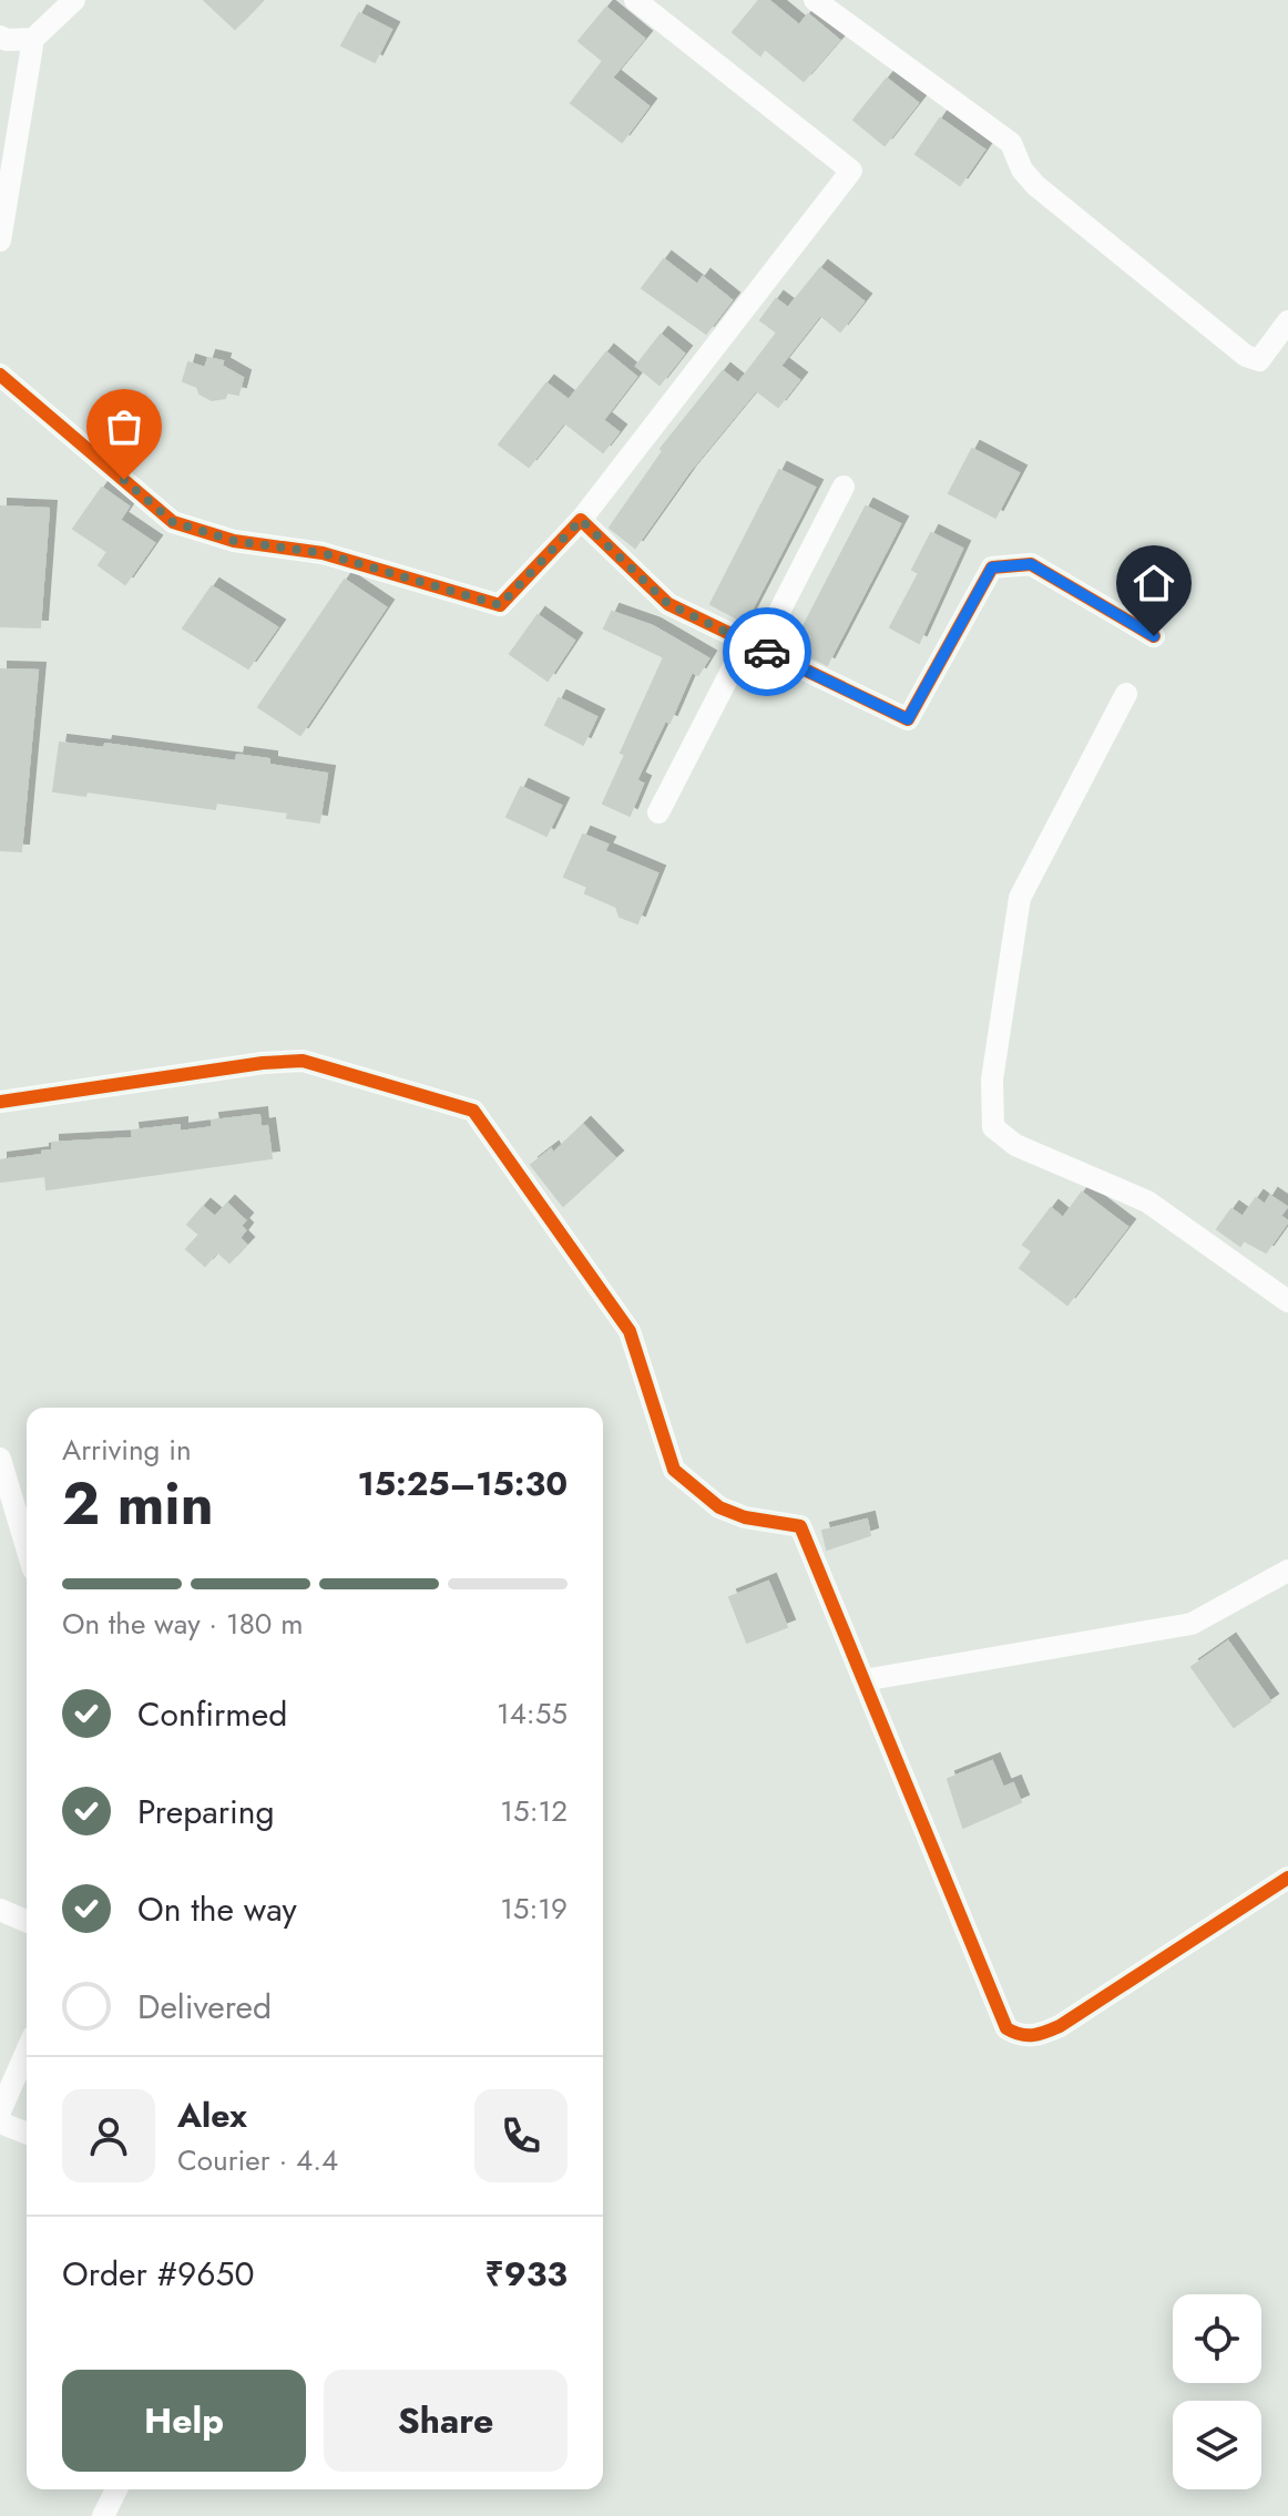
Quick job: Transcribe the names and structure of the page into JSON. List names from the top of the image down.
{
  "page": {
    "heading": ["2 min", "Arriving in", "15:25–15:30"],
    "panel": [
      "Alex",
      "Courier · 4.4",
      "Order #9650",
      "₹933"
    ],
    "bar": "On the way · 180 m",
    "list": [
      ["Confirmed", "14:55"],
      ["Preparing", "15:12"],
      ["On the way", "15:19"],
      "Delivered"
    ],
    "buttons": ["Help", "Share"]
  }
}
